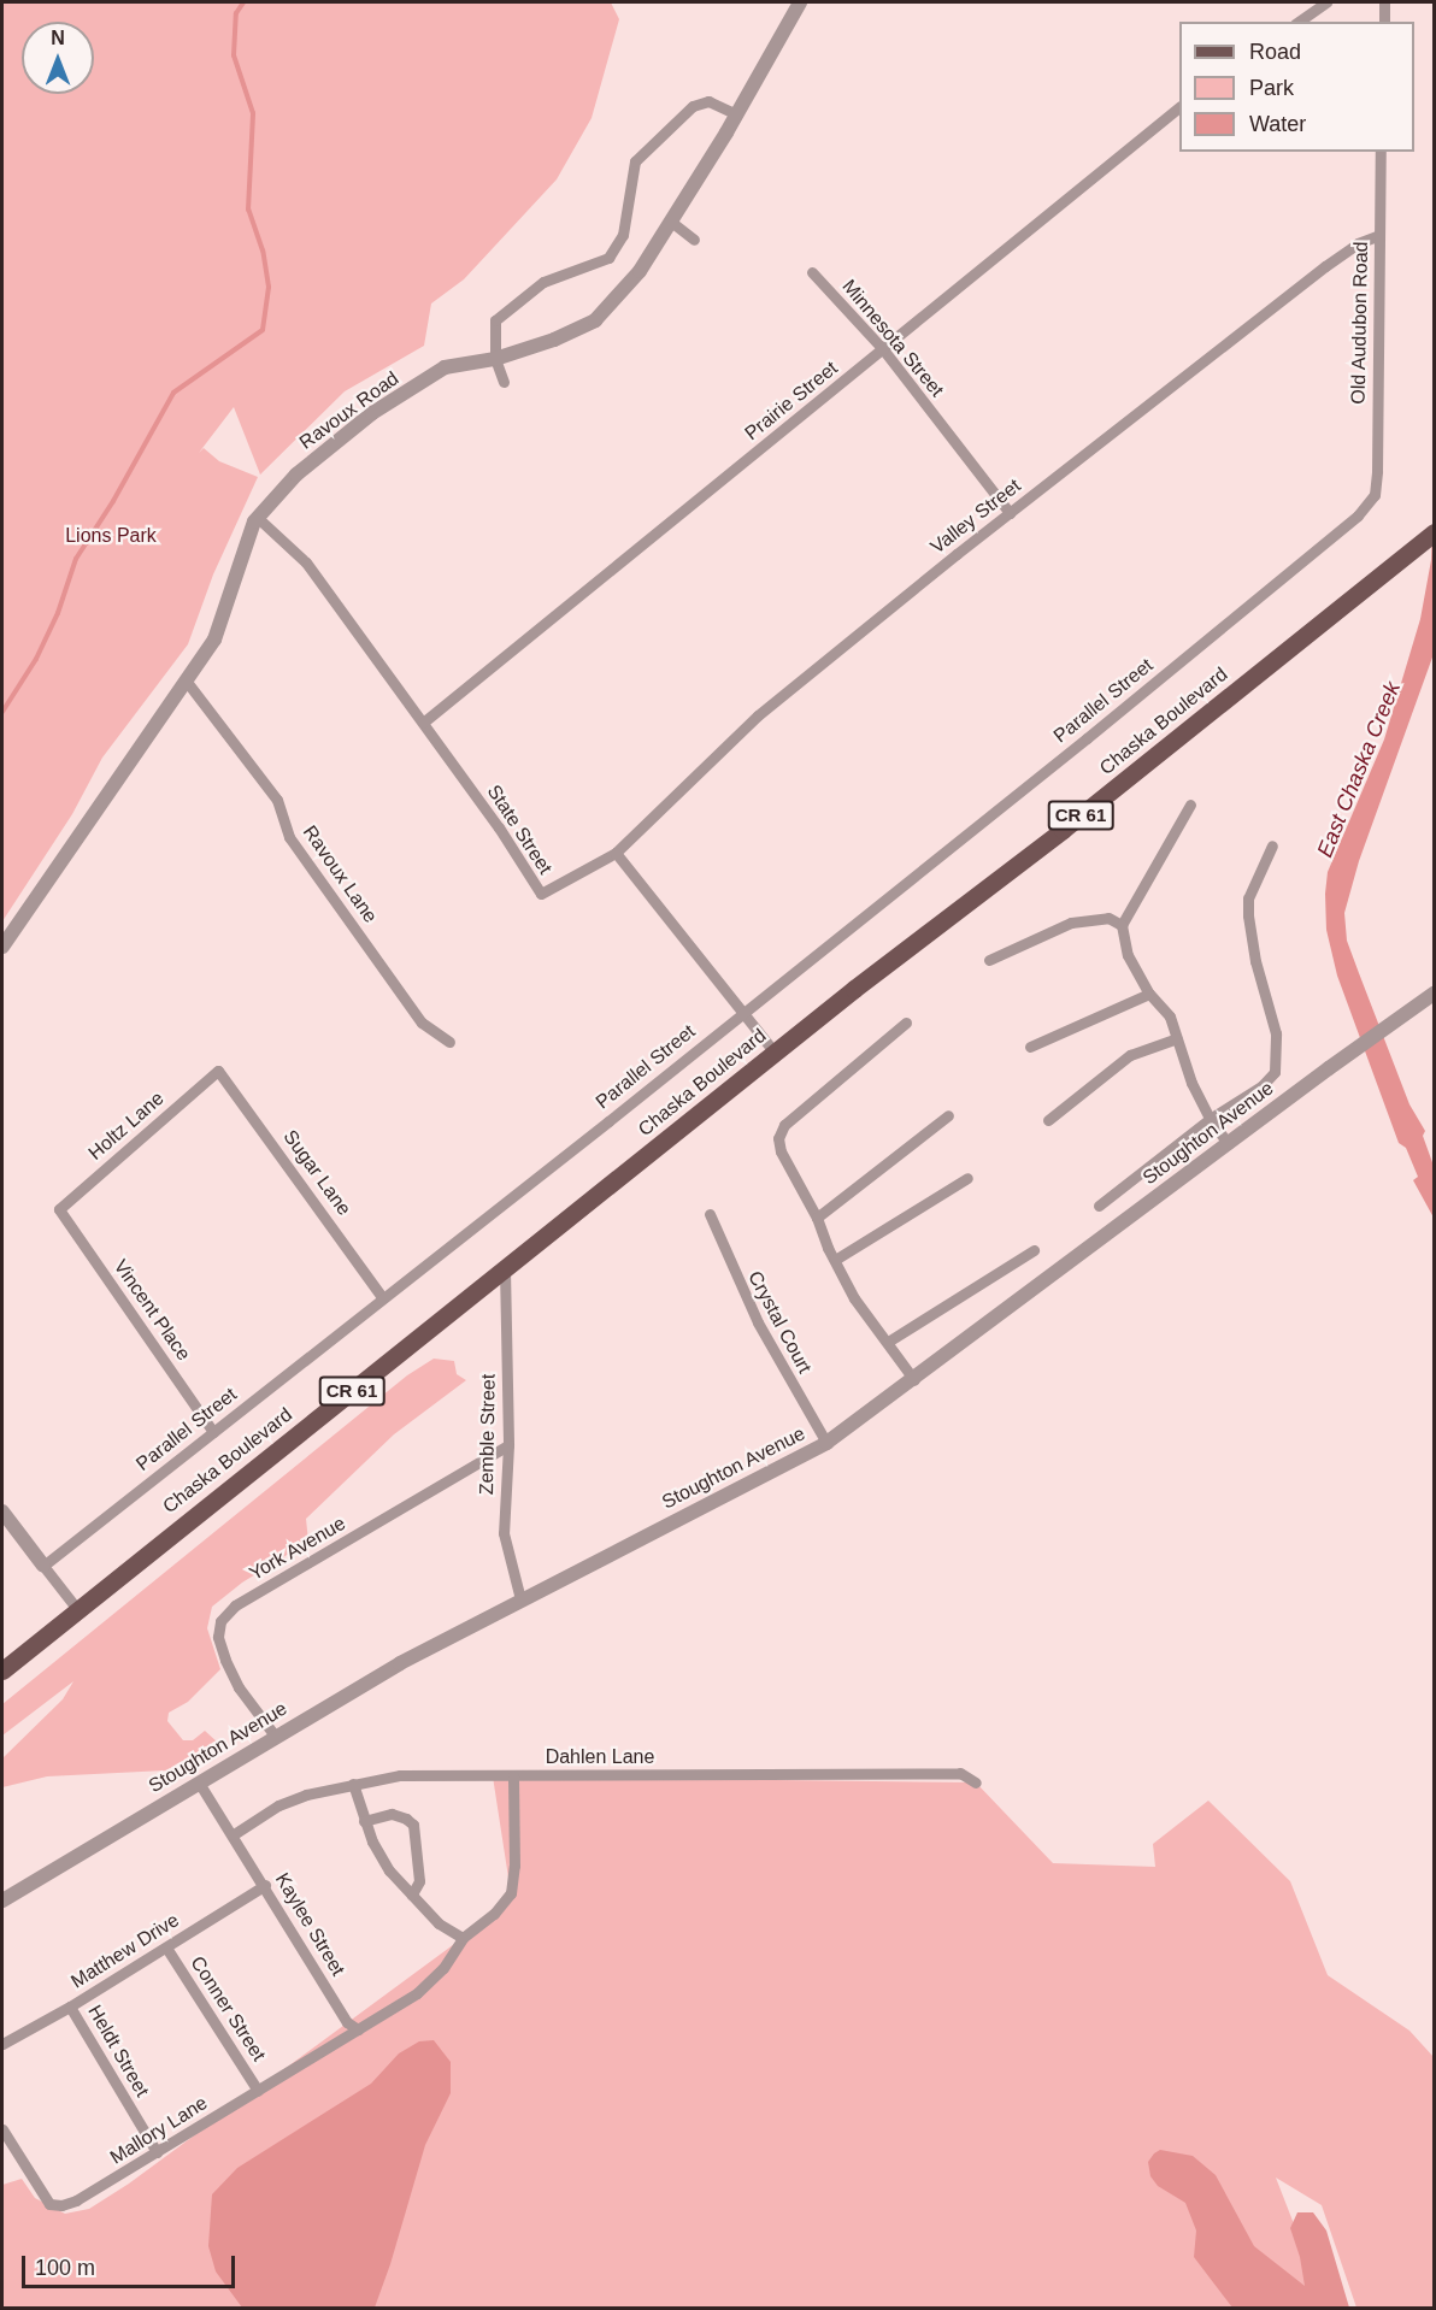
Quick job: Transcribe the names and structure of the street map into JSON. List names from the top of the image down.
{
  "streets": {
    "main road": ["Chaska Boulevard", "CR 61"],
    "street": [
      "Old Audubon Road",
      "Minnesota Street",
      "Prairie Street",
      "Ravoux Road",
      "Valley Street",
      "Parallel Street",
      "State Street",
      "Ravoux Lane",
      "Holtz Lane",
      "Stoughton Avenue",
      "Sugar Lane",
      "Vincent Place",
      "Crystal Court",
      "Zemble Street",
      "York Avenue",
      "Dahlen Lane",
      "Kaylee Street",
      "Matthew Drive",
      "Conner Street",
      "Heldt Street",
      "Mallory Lane"
    ]
  },
  "crossings": [
    ["Old Audubon Road", "Valley Street"],
    ["Old Audubon Road", "Parallel Street"],
    ["Minnesota Street", "Prairie Street"],
    ["Minnesota Street", "Valley Street"],
    ["Prairie Street", "State Street"],
    ["Ravoux Road", "State Street"],
    ["Ravoux Road", "Ravoux Lane"],
    ["Valley Street", "State Street"],
    ["Parallel Street", "Sugar Lane"],
    ["Parallel Street", "Vincent Place"],
    ["Chaska Boulevard", "Zemble Street"],
    ["Holtz Lane", "Sugar Lane"],
    ["Holtz Lane", "Vincent Place"],
    ["Stoughton Avenue", "Crystal Court"],
    ["Stoughton Avenue", "Zemble Street"],
    ["Stoughton Avenue", "York Avenue"],
    ["Stoughton Avenue", "Kaylee Street"],
    ["Zemble Street", "York Avenue"],
    ["Dahlen Lane", "Kaylee Street"],
    ["Dahlen Lane", "Mallory Lane"],
    ["Kaylee Street", "Matthew Drive"],
    ["Kaylee Street", "Mallory Lane"],
    ["Matthew Drive", "Conner Street"],
    ["Matthew Drive", "Heldt Street"],
    ["Conner Street", "Mallory Lane"],
    ["Heldt Street", "Mallory Lane"]
  ],
  "water": ["East Chaska Creek"],
  "parks": ["Lions Park"],
  "legend": ["Road", "Park", "Water"],
  "scale_bar": "100 m",
  "north": "top"
}
